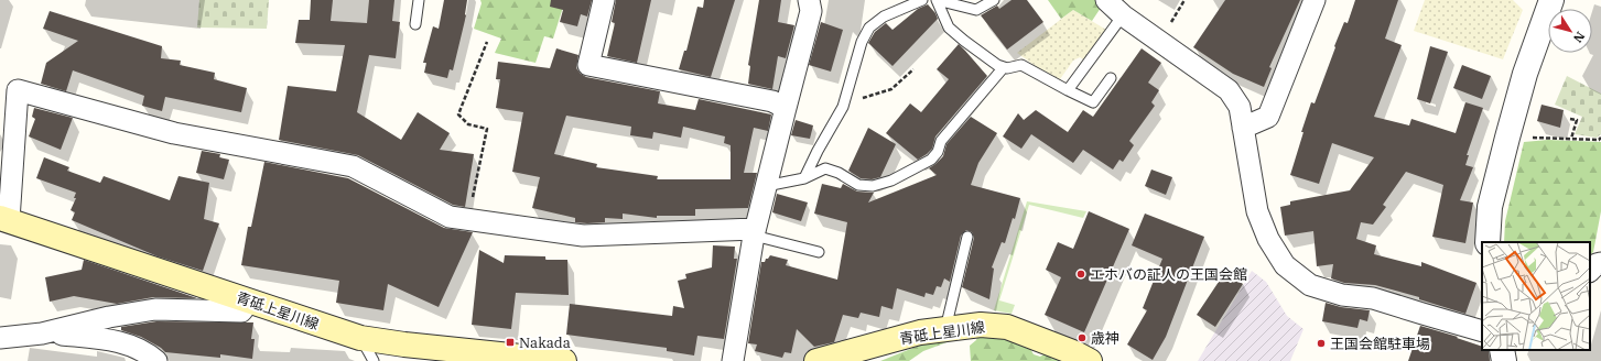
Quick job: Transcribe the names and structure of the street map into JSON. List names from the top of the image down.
{
  "streets": {
    "main road": ["青砥上星川線"]
  },
  "places": {
    "other": ["エホバの証人の王国会館", "歳神", "王国会館駐車場"],
    "transit": ["Nakada"]
  },
  "north": "bottom right"
}
